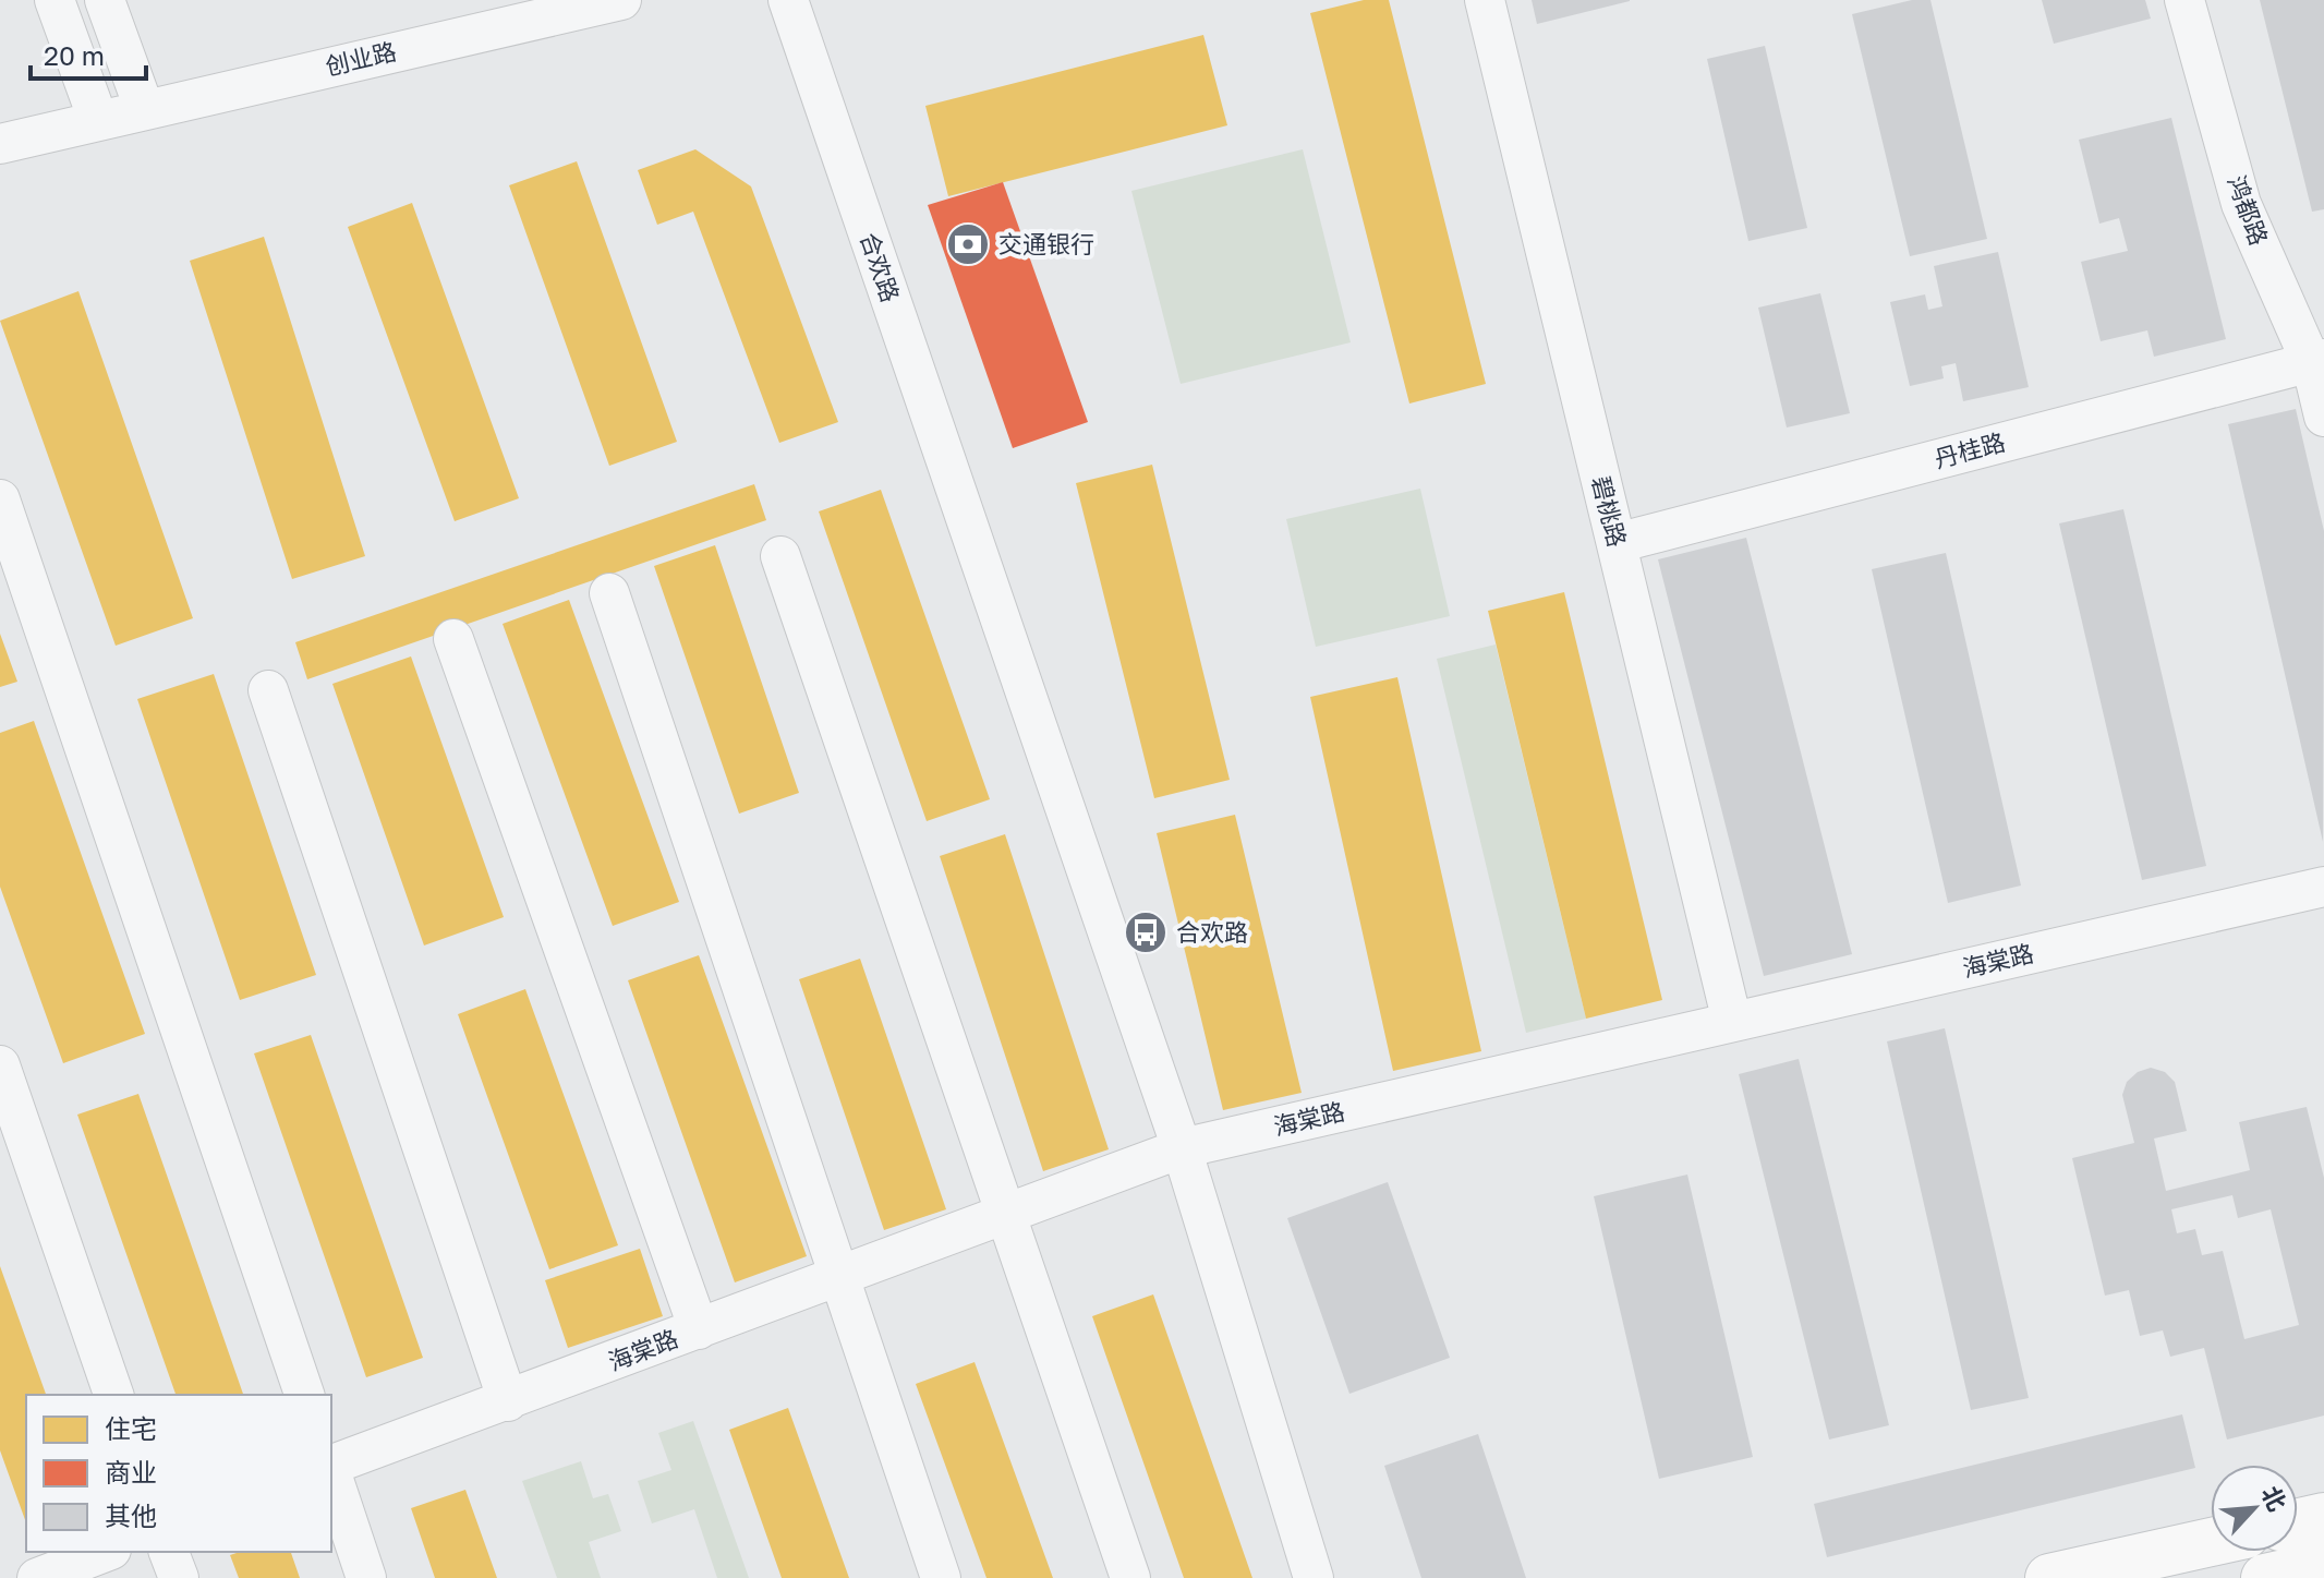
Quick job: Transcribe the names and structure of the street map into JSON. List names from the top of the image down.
{
  "streets": {
    "street": [
      "创业路",
      "鸿都路",
      "合欢路",
      "丹桂路",
      "碧桃路",
      "海棠路"
    ]
  },
  "crossings": [
    ["鸿都路", "丹桂路"],
    ["合欢路", "海棠路"],
    ["丹桂路", "碧桃路"],
    ["碧桃路", "海棠路"]
  ],
  "places": {
    "bank": ["交通银行"],
    "bus stop": ["合欢路"]
  },
  "legend": ["住宅", "商业", "其他"],
  "scale_bar": "20 m",
  "north": "top right"
}
